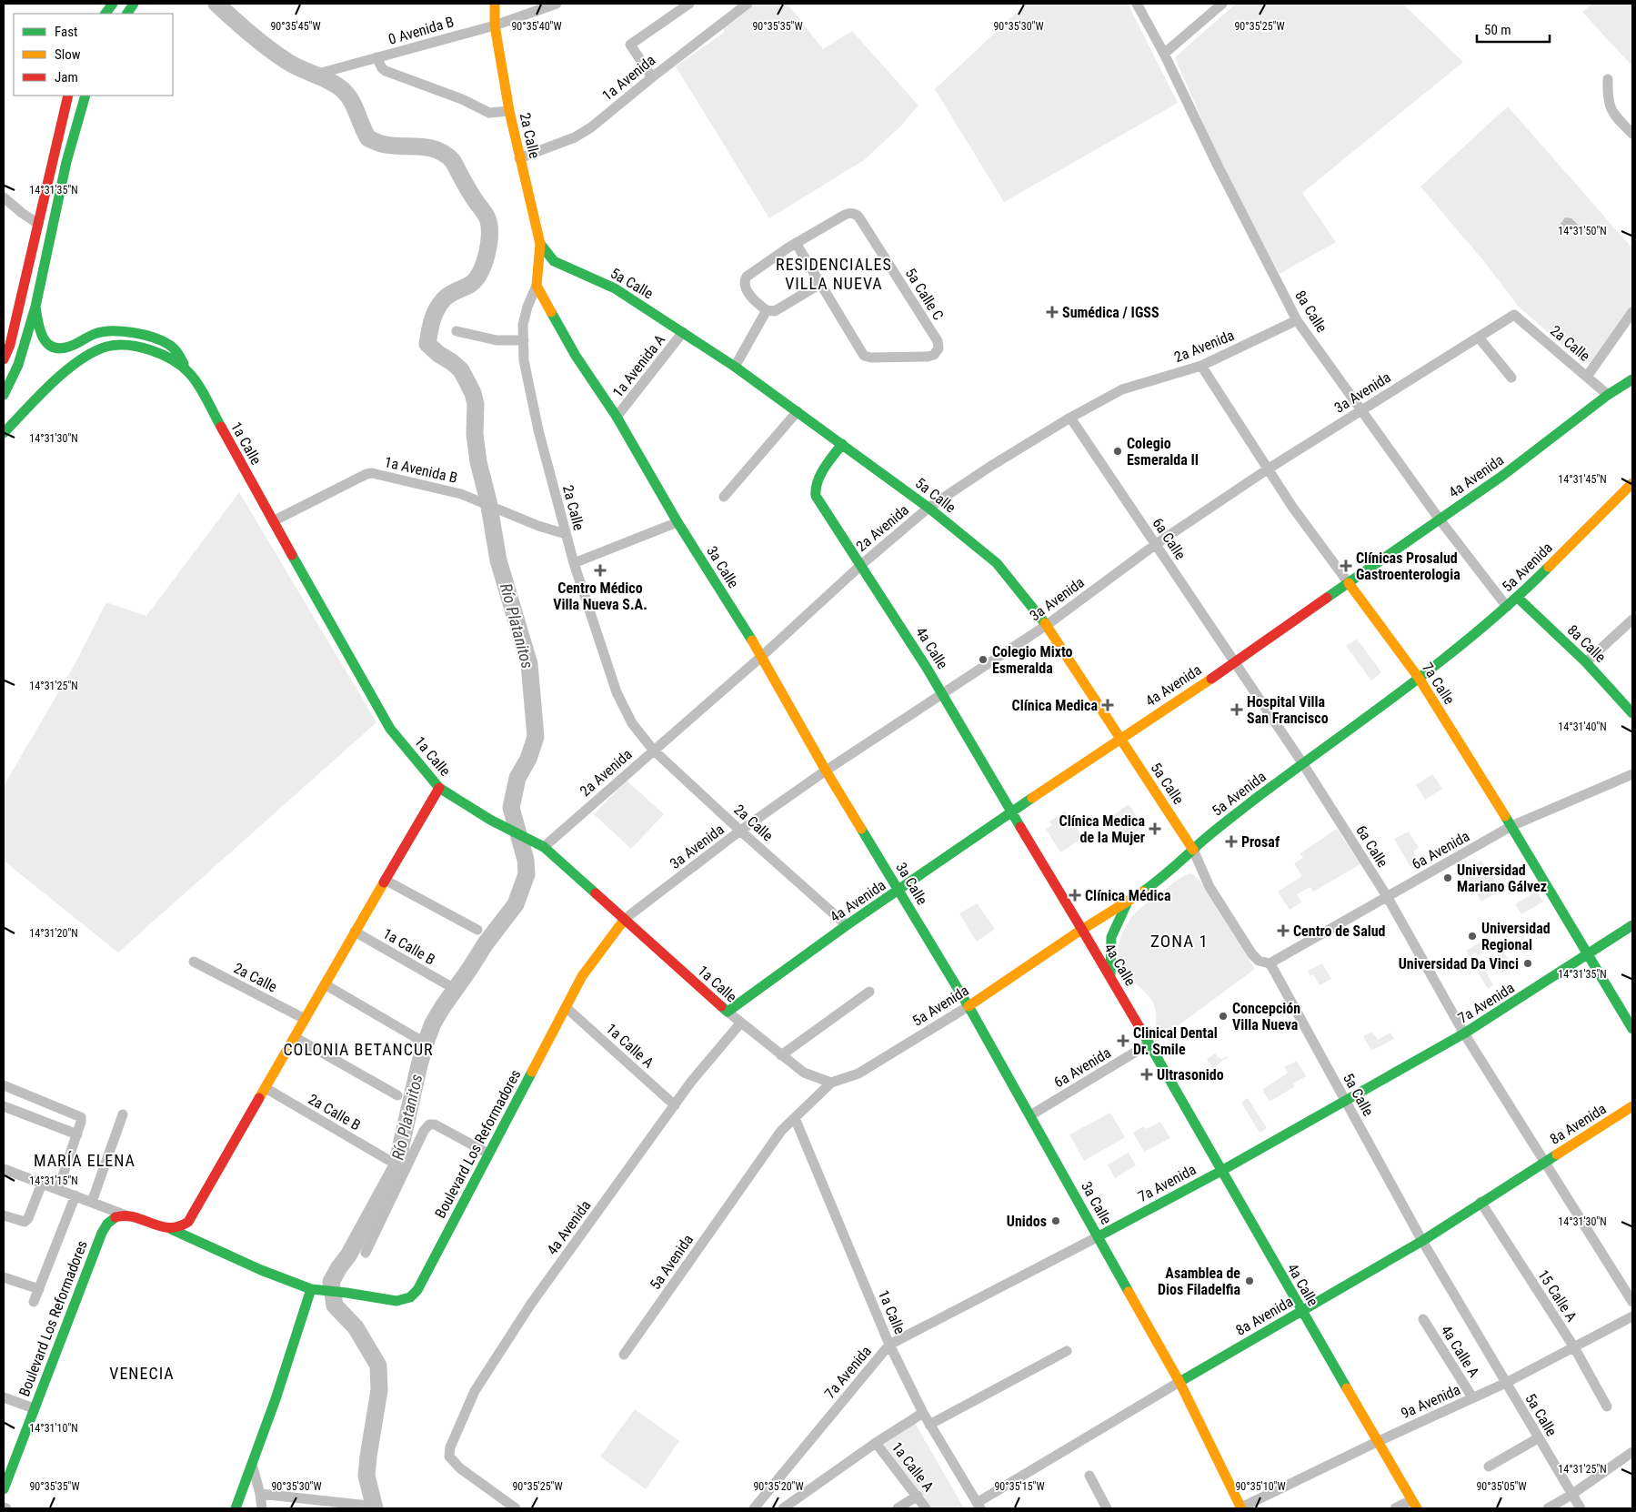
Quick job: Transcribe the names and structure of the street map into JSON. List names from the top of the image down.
{
  "streets": {
    "main road": [
      "2a Calle",
      "5a Calle",
      "8a Calle",
      "1a Calle",
      "4a Avenida",
      "3a Calle",
      "5a Avenida",
      "4a Calle",
      "7a Calle",
      "7a Avenida",
      "8a Avenida",
      "Boulevard Los Reformadores"
    ],
    "street": [
      "0 Avenida B",
      "1a Avenida",
      "5a Calle C",
      "2a Avenida",
      "1a Avenida A",
      "3a Avenida",
      "1a Avenida B",
      "6a Calle",
      "6a Avenida",
      "1a Calle B",
      "1a Calle A",
      "2a Calle B",
      "15 Calle A",
      "4a Calle A",
      "9a Avenida"
    ]
  },
  "crossings": [
    ["0 Avenida B", "2a Calle"],
    ["1a Avenida", "2a Calle"],
    ["2a Calle", "5a Calle"],
    ["2a Calle", "2a Avenida"],
    ["2a Calle", "3a Avenida"],
    ["2a Calle", "1a Avenida B"],
    ["2a Calle", "4a Avenida"],
    ["2a Calle", "3a Calle"],
    ["5a Calle", "2a Avenida"],
    ["5a Calle", "1a Avenida A"],
    ["5a Calle", "3a Avenida"],
    ["5a Calle", "4a Avenida"],
    ["5a Calle", "5a Avenida"],
    ["5a Calle", "4a Calle"],
    ["5a Calle", "6a Avenida"],
    ["5a Calle", "7a Avenida"],
    ["5a Calle", "8a Avenida"],
    ["5a Calle", "9a Avenida"],
    ["8a Calle", "2a Avenida"],
    ["8a Calle", "3a Avenida"],
    ["8a Calle", "4a Avenida"],
    ["8a Calle", "5a Avenida"],
    ["2a Avenida", "1a Calle"],
    ["2a Avenida", "6a Calle"],
    ["2a Avenida", "3a Calle"],
    ["2a Avenida", "4a Calle"],
    ["2a Avenida", "7a Calle"],
    ["1a Avenida A", "3a Calle"],
    ["3a Avenida", "1a Calle"],
    ["3a Avenida", "6a Calle"],
    ["3a Avenida", "3a Calle"],
    ["3a Avenida", "4a Calle"],
    ["3a Avenida", "7a Calle"],
    ["3a Avenida", "Boulevard Los Reformadores"],
    ["1a Calle", "1a Avenida B"],
    ["1a Calle", "4a Avenida"],
    ["1a Calle", "5a Avenida"],
    ["1a Calle", "7a Avenida"],
    ["1a Calle", "8a Avenida"],
    ["1a Calle", "Boulevard Los Reformadores"],
    ["4a Avenida", "6a Calle"],
    ["4a Avenida", "3a Calle"],
    ["4a Avenida", "4a Calle"],
    ["4a Avenida", "7a Calle"],
    ["4a Avenida", "1a Calle A"],
    ["6a Calle", "5a Avenida"],
    ["6a Calle", "6a Avenida"],
    ["6a Calle", "7a Avenida"],
    ["6a Calle", "8a Avenida"],
    ["3a Calle", "5a Avenida"],
    ["3a Calle", "6a Avenida"],
    ["3a Calle", "7a Avenida"],
    ["3a Calle", "8a Avenida"],
    ["3a Calle", "9a Avenida"],
    ["5a Avenida", "4a Calle"],
    ["5a Avenida", "7a Calle"],
    ["4a Calle", "6a Avenida"],
    ["4a Calle", "7a Avenida"],
    ["4a Calle", "8a Avenida"],
    ["4a Calle", "9a Avenida"],
    ["7a Calle", "6a Avenida"],
    ["7a Calle", "7a Avenida"],
    ["1a Calle A", "Boulevard Los Reformadores"],
    ["8a Avenida", "15 Calle A"],
    ["15 Calle A", "9a Avenida"],
    ["4a Calle A", "9a Avenida"]
  ],
  "districts": [
    "RESIDENCIALES VILLA NUEVA",
    "ZONA 1",
    "COLONIA BETANCUR",
    "MARÍA ELENA",
    "VENECIA"
  ],
  "water": ["Río Platanitos"],
  "places": {
    "health": [
      "Sumédica / IGSS",
      "Clínicas Prosalud Gastroenterologia",
      "Centro Médico Villa Nueva S.A.",
      "Clínica Medica",
      "Hospital Villa San Francisco",
      "Clínica Medica de la Mujer",
      "Prosaf",
      "Clínica Médica",
      "Centro de Salud",
      "Clinical Dental Dr. Smile",
      "Ultrasonido"
    ],
    "other": [
      "Colegio Esmeralda II",
      "Colegio Mixto Esmeralda",
      "Universidad Mariano Gálvez",
      "Universidad Regional",
      "Universidad Da Vinci",
      "Concepción Villa Nueva",
      "Unidos",
      "Asamblea de Dios Filadelfia"
    ]
  },
  "legend": ["Fast", "Slow", "Jam"],
  "scale_bar": "50 m",
  "coordinates": [
    "90°35'45\"W",
    "90°35'40\"W",
    "90°35'35\"W",
    "90°35'30\"W",
    "90°35'25\"W",
    "14°31'35\"N",
    "14°31'50\"N",
    "14°31'30\"N",
    "14°31'45\"N",
    "14°31'25\"N",
    "14°31'40\"N",
    "14°31'20\"N",
    "14°31'15\"N",
    "14°31'10\"N",
    "90°35'20\"W",
    "90°35'15\"W",
    "90°35'10\"W",
    "90°35'05\"W"
  ]
}
